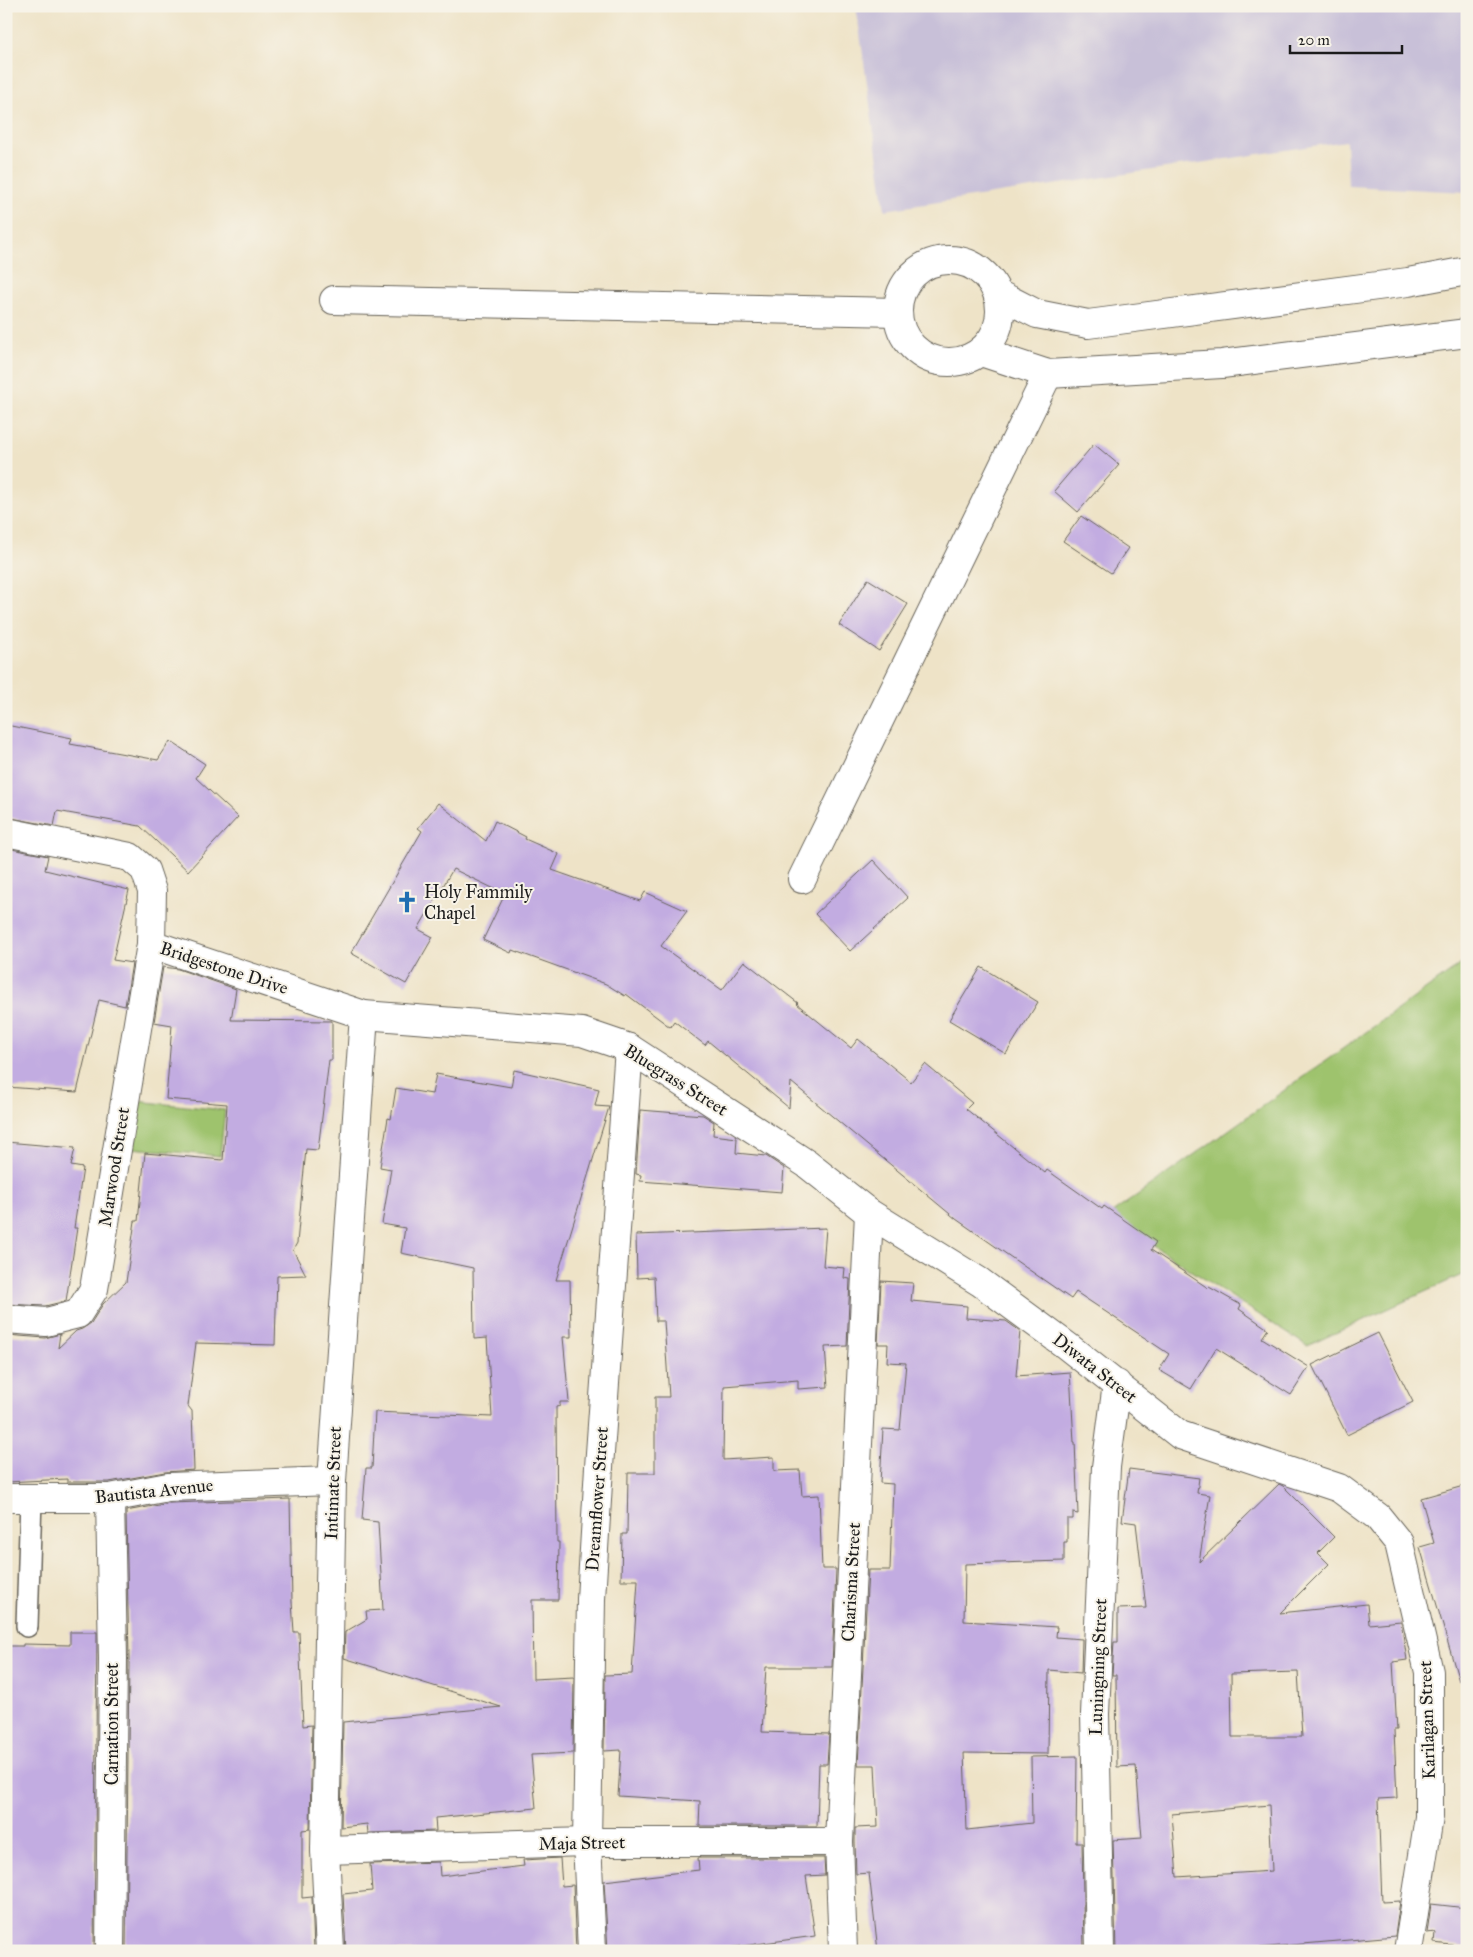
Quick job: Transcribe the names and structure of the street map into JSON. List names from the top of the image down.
{
  "streets": {
    "street": [
      "Bridgestone Drive",
      "Bluegrass Street",
      "Marwood Street",
      "Diwata Street",
      "Intimate Street",
      "Bautista Avenue",
      "Dreamflower Street",
      "Charisma Street",
      "Luningning Street",
      "Karilagan Street",
      "Carnation Street",
      "Maja Street"
    ]
  },
  "crossings": [
    ["Bridgestone Drive", "Bluegrass Street"],
    ["Bridgestone Drive", "Marwood Street"],
    ["Bridgestone Drive", "Intimate Street"],
    ["Bluegrass Street", "Diwata Street"],
    ["Bluegrass Street", "Intimate Street"],
    ["Bluegrass Street", "Dreamflower Street"],
    ["Bluegrass Street", "Charisma Street"],
    ["Diwata Street", "Charisma Street"],
    ["Diwata Street", "Luningning Street"],
    ["Diwata Street", "Karilagan Street"],
    ["Intimate Street", "Bautista Avenue"],
    ["Intimate Street", "Maja Street"],
    ["Bautista Avenue", "Carnation Street"],
    ["Dreamflower Street", "Maja Street"],
    ["Charisma Street", "Maja Street"]
  ],
  "places": {
    "church": ["Holy Fammily Chapel"]
  },
  "scale_bar": "20 m"
}
